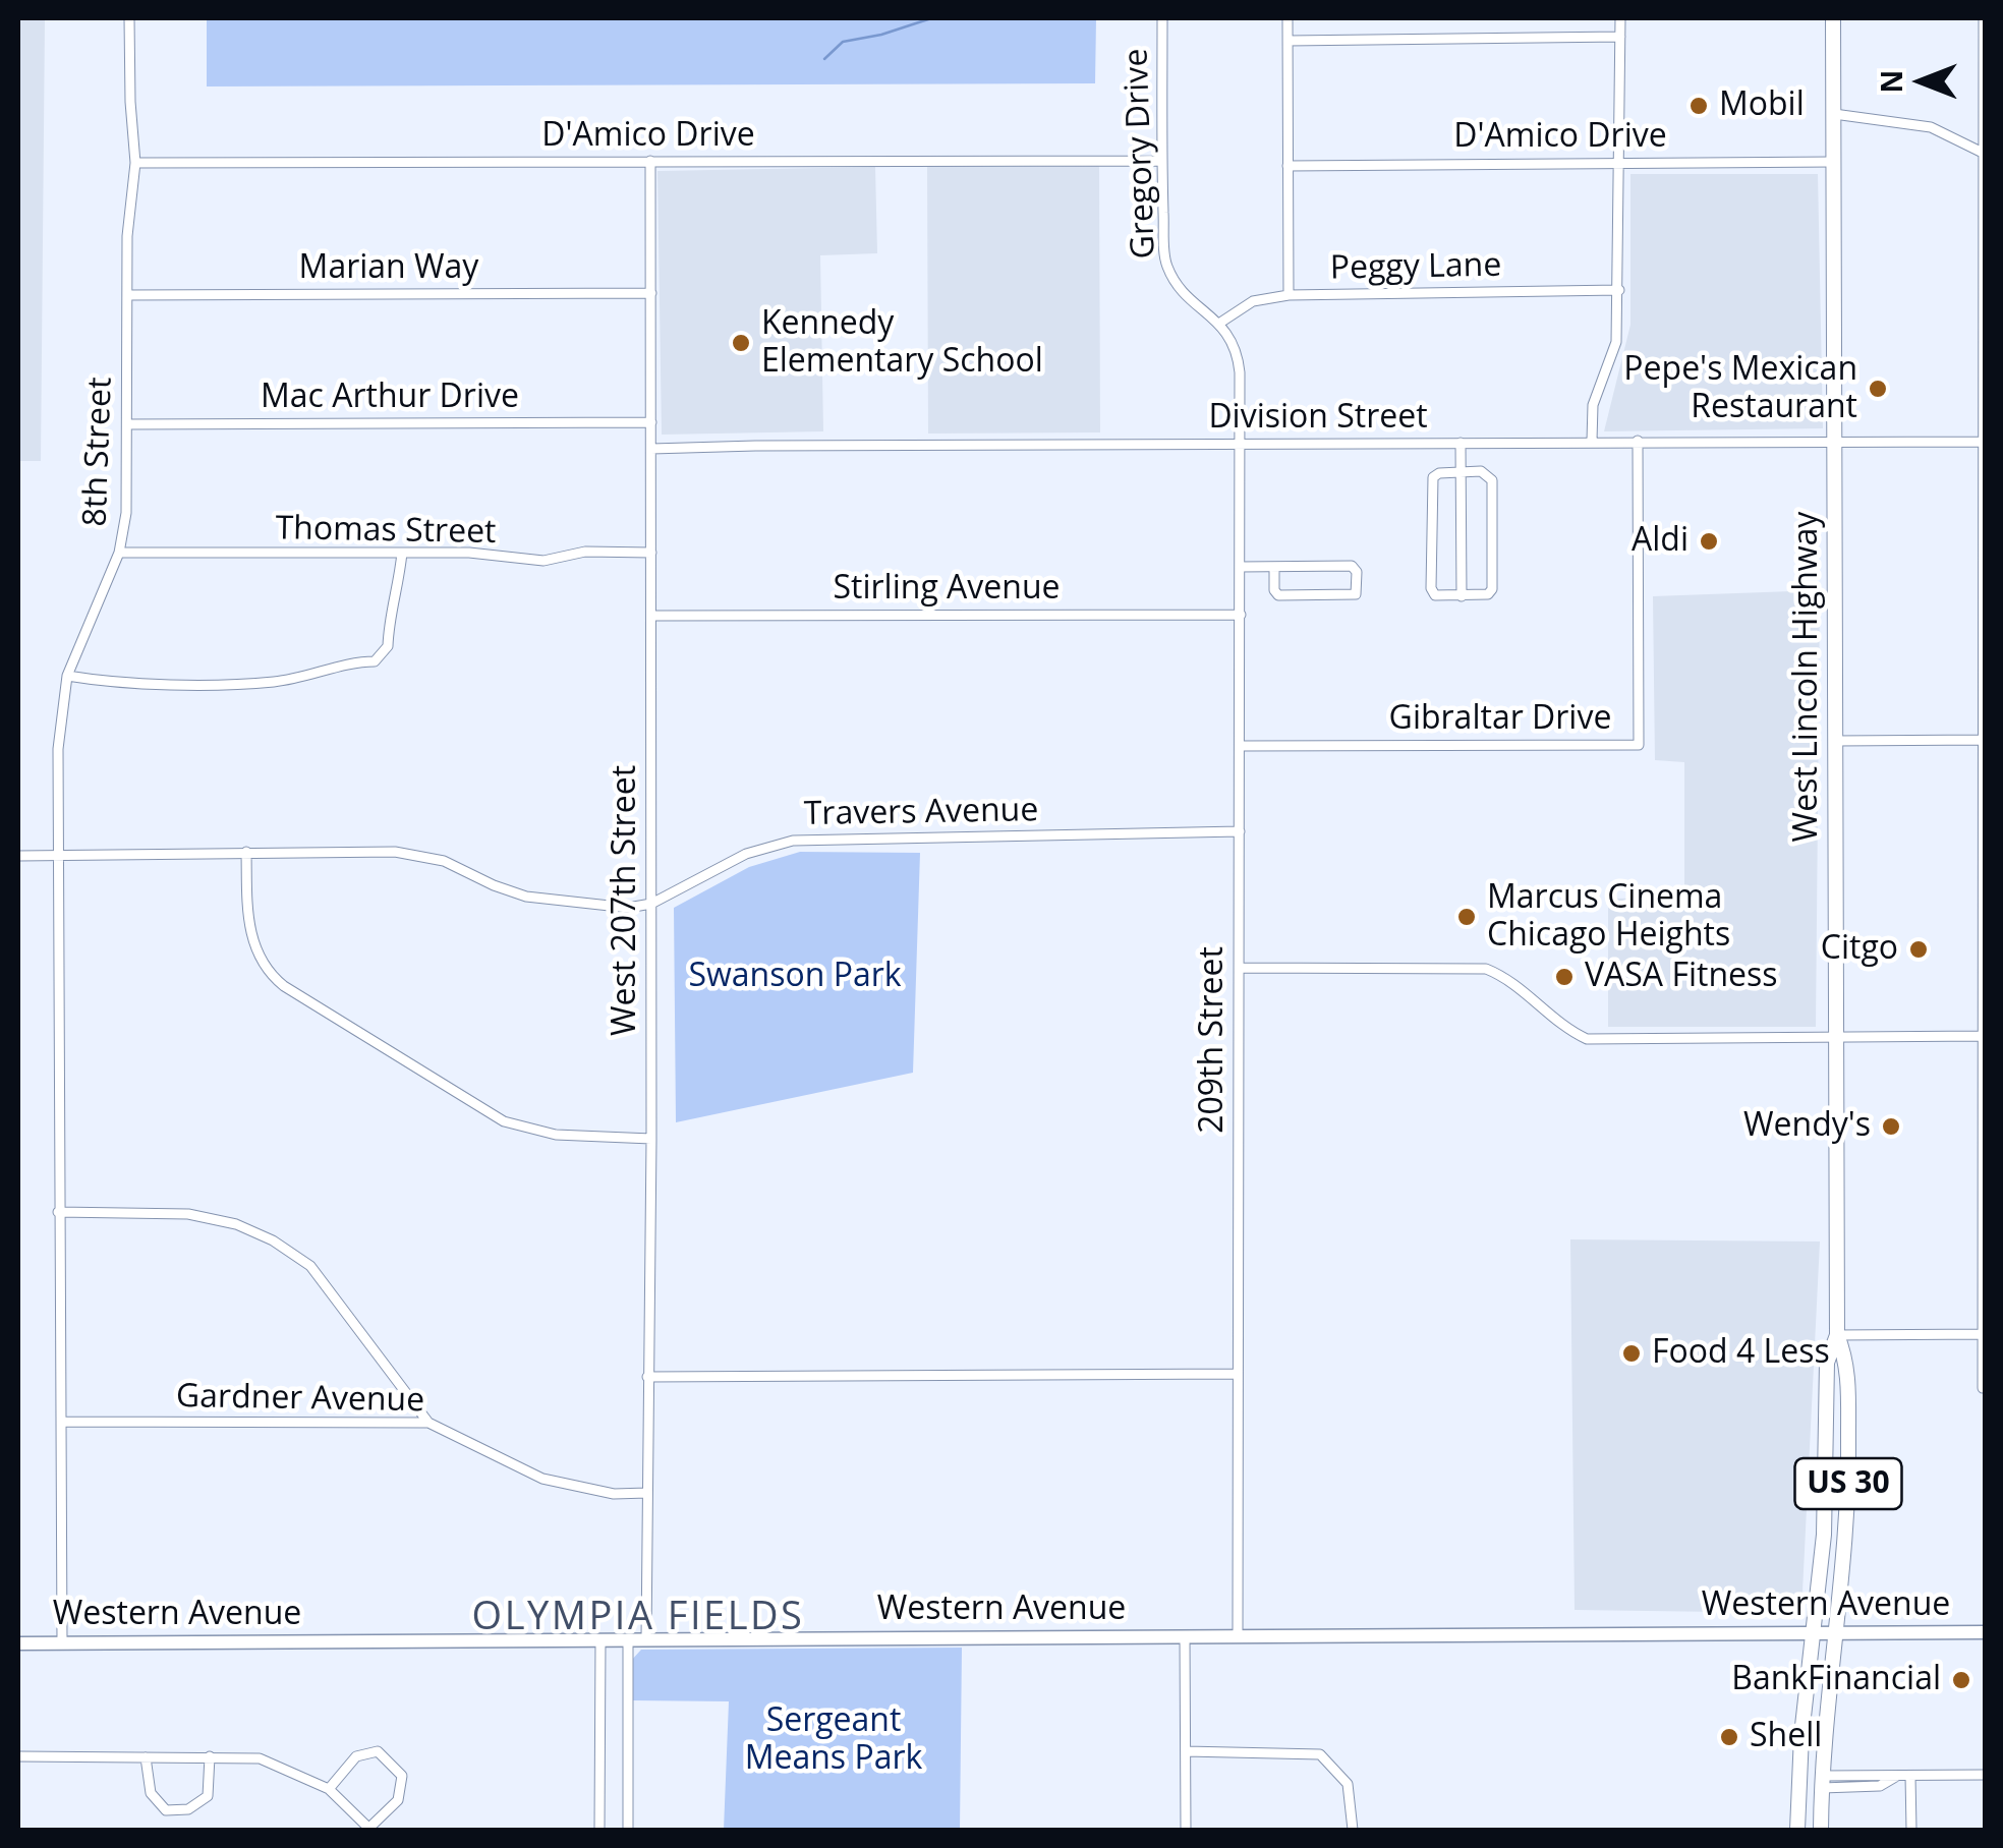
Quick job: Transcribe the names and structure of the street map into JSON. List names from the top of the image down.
{
  "streets": {
    "main road": ["West Lincoln Highway", "US 30", "Western Avenue"],
    "street": [
      "D'Amico Drive",
      "Gregory Drive",
      "Peggy Lane",
      "Marian Way",
      "Mac Arthur Drive",
      "Division Street",
      "8th Street",
      "Thomas Street",
      "Stirling Avenue",
      "Gibraltar Drive",
      "Travers Avenue",
      "West 207th Street",
      "209th Street",
      "Gardner Avenue"
    ]
  },
  "crossings": [
    ["D'Amico Drive", "Gregory Drive"],
    ["D'Amico Drive", "8th Street"],
    ["D'Amico Drive", "West Lincoln Highway"],
    ["D'Amico Drive", "West 207th Street"],
    ["Gregory Drive", "Peggy Lane"],
    ["Marian Way", "8th Street"],
    ["Marian Way", "West 207th Street"],
    ["Mac Arthur Drive", "8th Street"],
    ["Mac Arthur Drive", "West 207th Street"],
    ["Division Street", "West Lincoln Highway"],
    ["Division Street", "Gibraltar Drive"],
    ["Division Street", "West 207th Street"],
    ["Division Street", "209th Street"],
    ["8th Street", "Thomas Street"],
    ["8th Street", "Travers Avenue"],
    ["8th Street", "Gardner Avenue"],
    ["8th Street", "Western Avenue"],
    ["Thomas Street", "West 207th Street"],
    ["Stirling Avenue", "West 207th Street"],
    ["Stirling Avenue", "209th Street"],
    ["West Lincoln Highway", "US 30"],
    ["West Lincoln Highway", "Western Avenue"],
    ["Gibraltar Drive", "209th Street"],
    ["Travers Avenue", "West 207th Street"],
    ["Travers Avenue", "209th Street"],
    ["West 207th Street", "Gardner Avenue"],
    ["West 207th Street", "Western Avenue"],
    ["209th Street", "Western Avenue"],
    ["US 30", "Western Avenue"]
  ],
  "districts": ["OLYMPIA FIELDS"],
  "parks": ["Swanson Park", "Sergeant Means Park"],
  "places": [
    "Mobil",
    "Kennedy Elementary School",
    "Pepe's Mexican Restaurant",
    "Aldi",
    "Marcus Cinema Chicago Heights",
    "Citgo",
    "VASA Fitness",
    "Wendy's",
    "Food 4 Less",
    "BankFinancial",
    "Shell"
  ],
  "north": "left"
}
